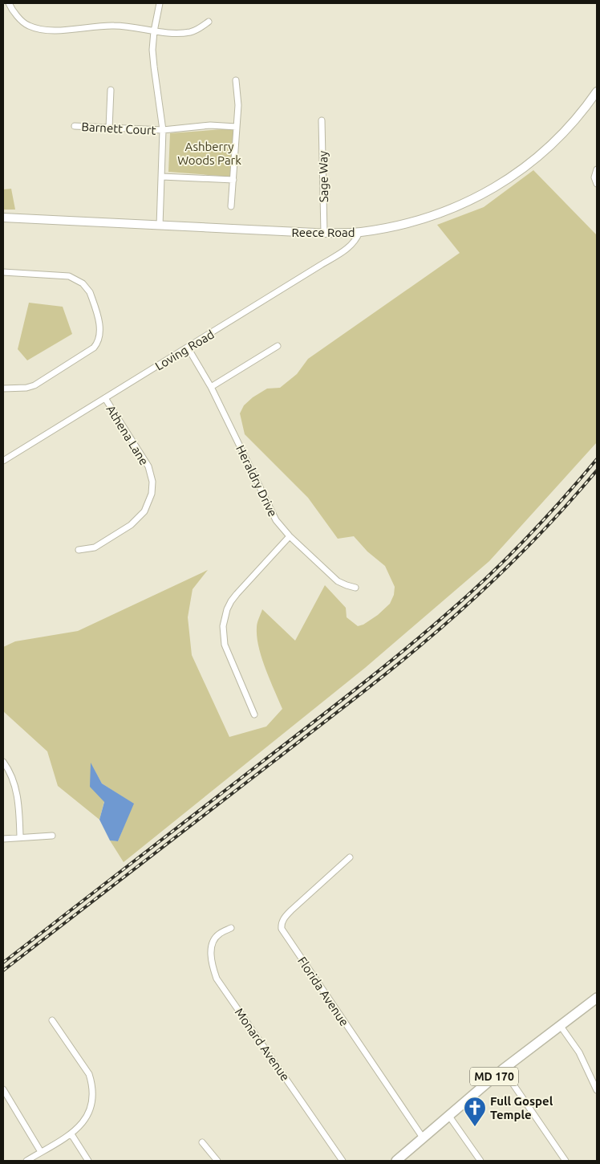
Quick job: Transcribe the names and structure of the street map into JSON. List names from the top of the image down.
{
  "streets": {
    "main road": ["Reece Road", "MD 170"],
    "street": [
      "Barnett Court",
      "Sage Way",
      "Loving Road",
      "Athena Lane",
      "Heraldry Drive",
      "Florida Avenue",
      "Monard Avenue"
    ]
  },
  "crossings": [
    ["Sage Way", "Reece Road"],
    ["Reece Road", "Loving Road"],
    ["Loving Road", "Athena Lane"],
    ["Loving Road", "Heraldry Drive"],
    ["Florida Avenue", "MD 170"]
  ],
  "parks": ["Ashberry Woods Park"],
  "places": {
    "church": ["Full Gospel Temple"]
  }
}
